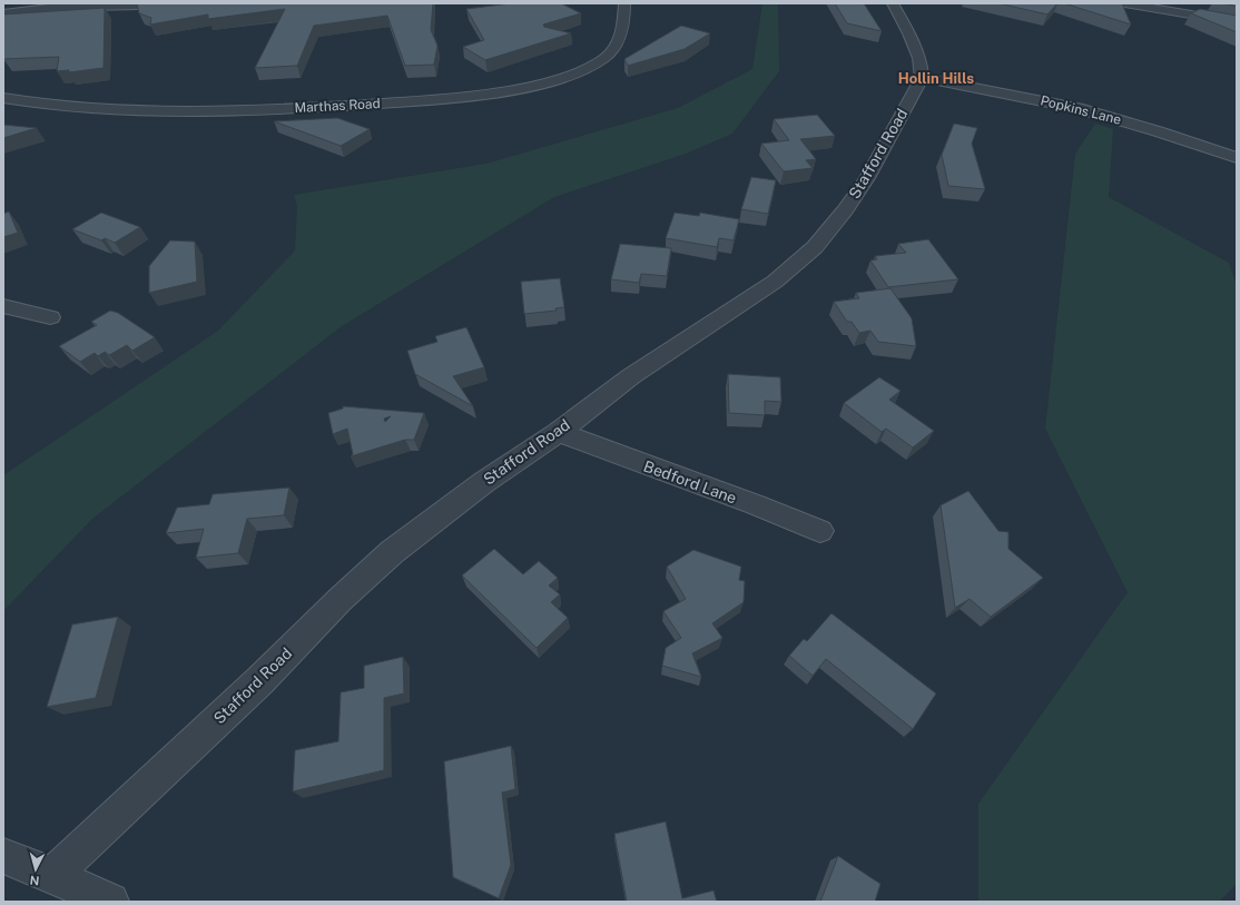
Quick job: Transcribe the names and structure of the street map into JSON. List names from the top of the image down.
{
  "streets": {
    "street": [
      "Marthas Road",
      "Popkins Lane",
      "Stafford Road",
      "Bedford Lane"
    ]
  },
  "crossings": [
    ["Popkins Lane", "Stafford Road"],
    ["Stafford Road", "Bedford Lane"]
  ],
  "districts": ["Hollin Hills"],
  "north": "bottom"
}
